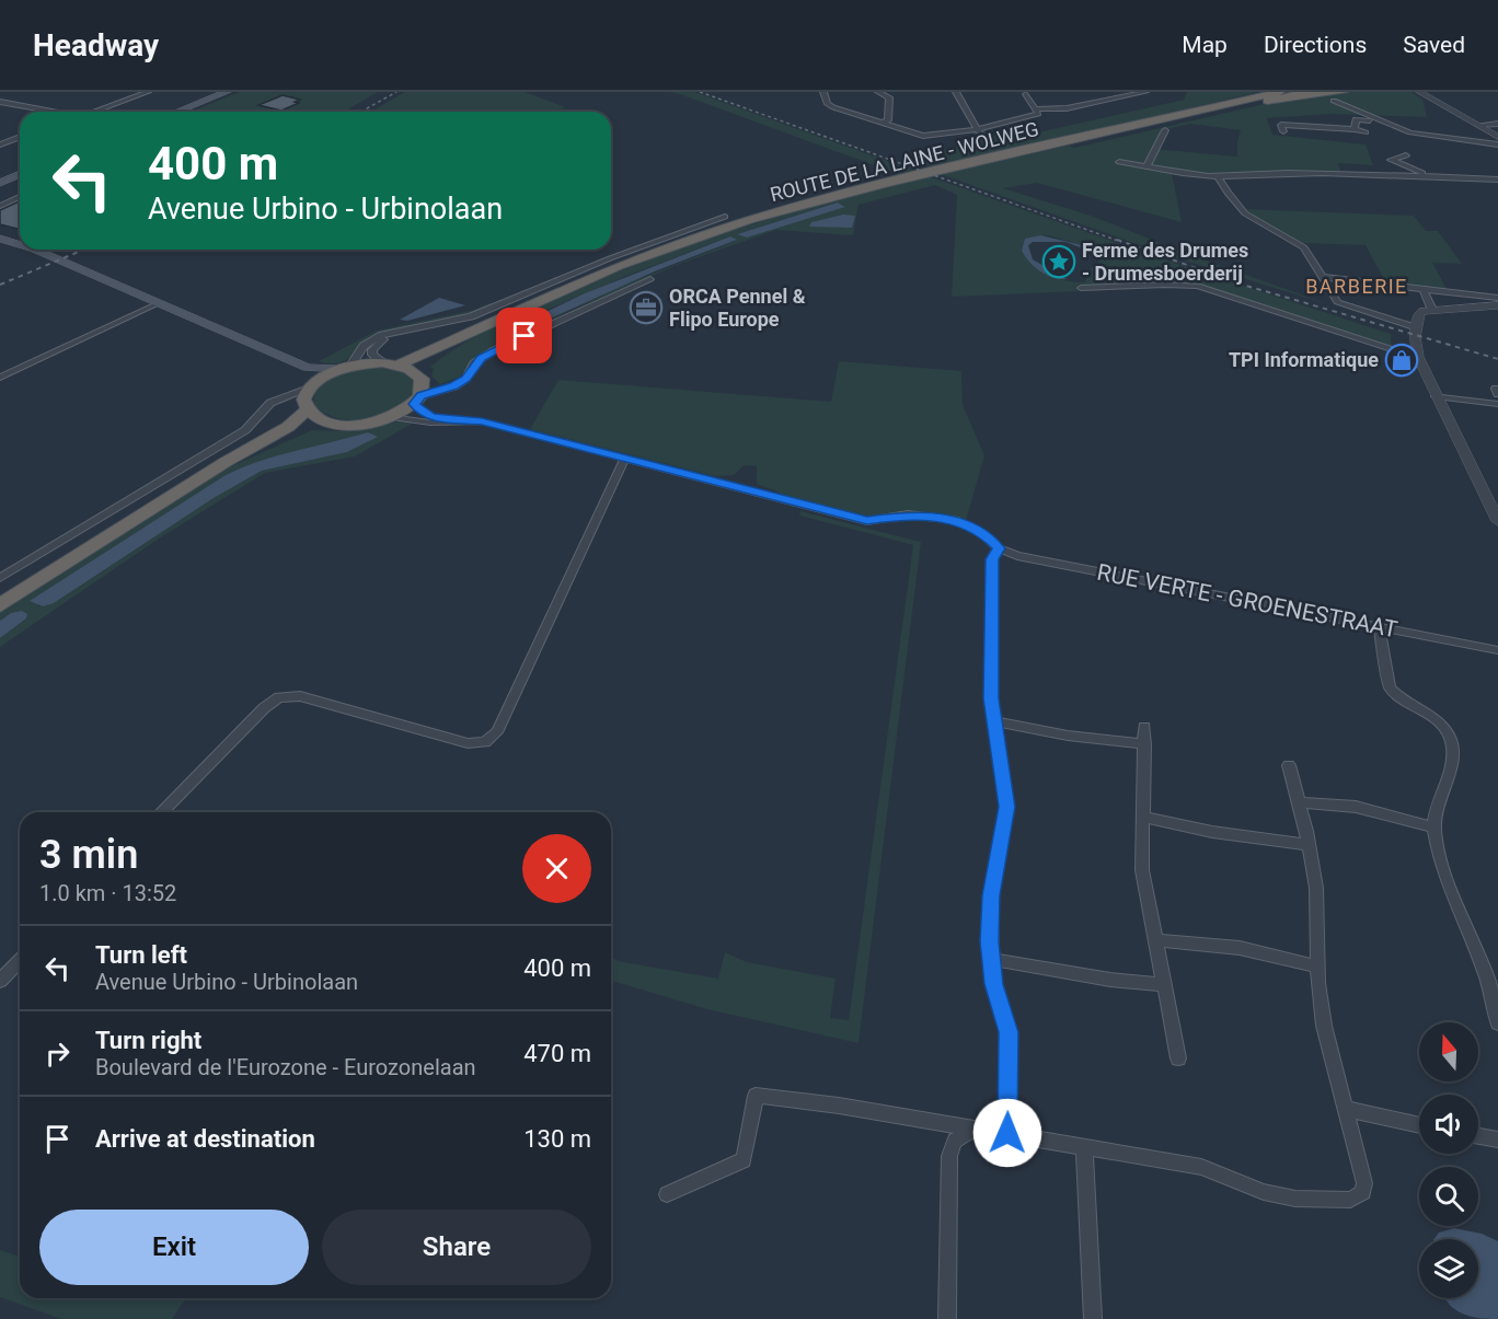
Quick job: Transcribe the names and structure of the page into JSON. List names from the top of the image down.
{
  "streets": {
    "highway": ["ROUTE DE LA LAINE - WOLWEG"],
    "street": ["RUE VERTE - GROENESTRAAT"]
  },
  "districts": ["BARBERIE"],
  "places": {
    "place": ["Ferme des Drumes - Drumesboerderij"],
    "office": ["ORCA Pennel & Flipo Europe"],
    "shop": ["TPI Informatique"]
  },
  "north": "top",
  "page": {
    "header": "Headway",
    "nav": ["Map", "Directions", "Saved"],
    "turn": ["400 m", "Avenue Urbino - Urbinolaan"],
    "heading": ["3 min", "1.0 km · 13:52"],
    "list": [
      {
        "name": "Turn left",
        "note": "Avenue Urbino - Urbinolaan",
        "value": "400 m"
      },
      {
        "name": "Turn right",
        "note": "Boulevard de l'Eurozone - Eurozonelaan",
        "value": "470 m"
      },
      {
        "name": "Arrive at destination",
        "value": "130 m"
      }
    ],
    "buttons": ["Exit", "Share"]
  }
}
